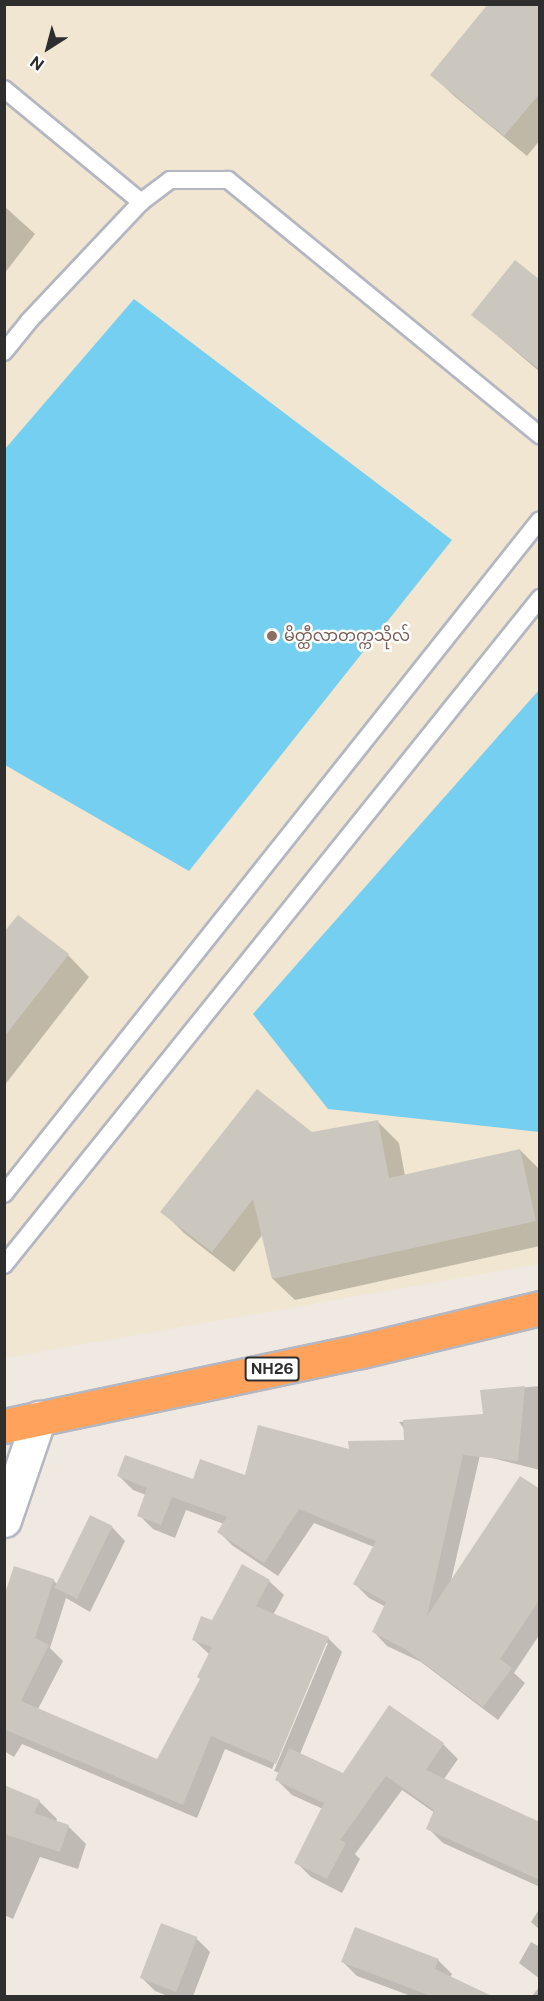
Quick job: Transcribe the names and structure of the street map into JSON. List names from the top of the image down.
{
  "streets": {
    "highway": ["NH26"]
  },
  "places": ["မိတ္ထီလာတက္ကသိုလ်"],
  "north": "bottom left"
}
